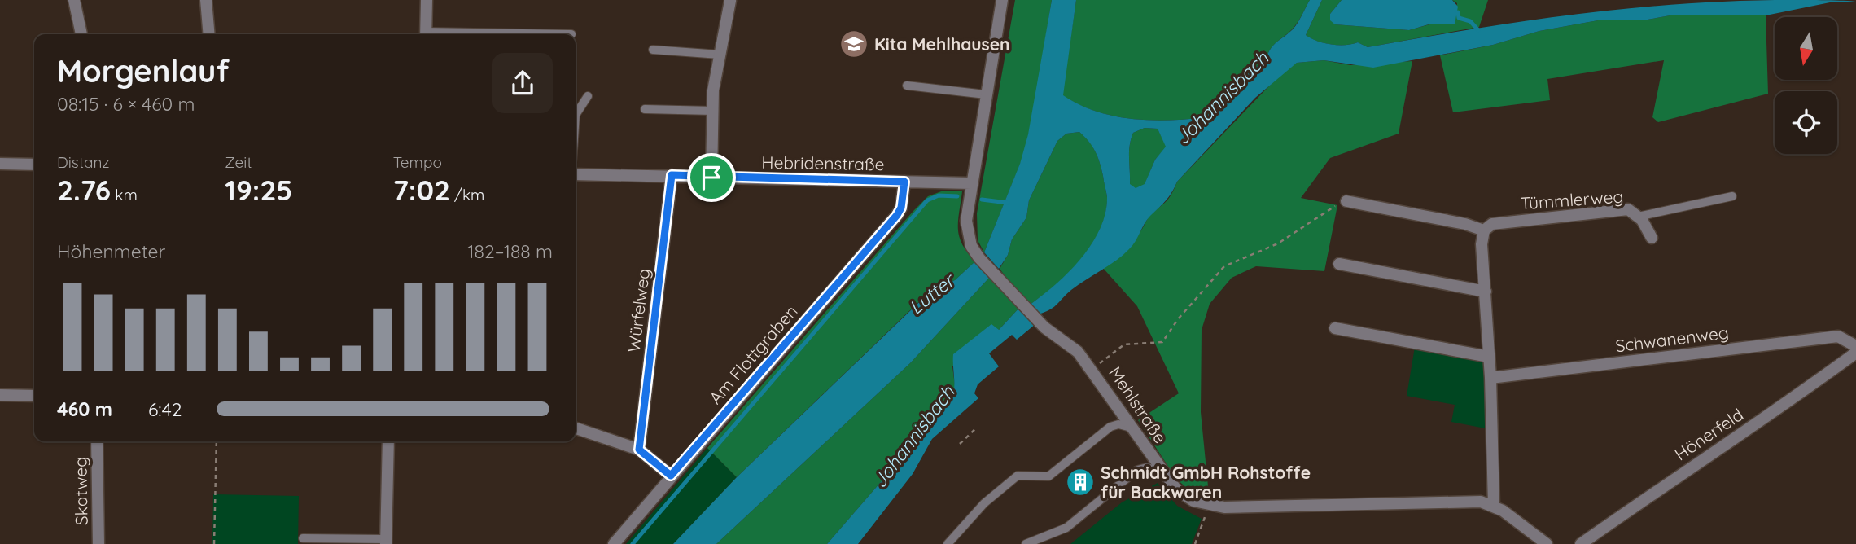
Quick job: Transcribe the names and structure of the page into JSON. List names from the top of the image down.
{
  "streets": {
    "street": [
      "Hebridenstraße",
      "Tümmlerweg",
      "Würfelweg",
      "Schwanenweg",
      "Am Flottgraben",
      "Mehlstraße",
      "Hönerfeld",
      "Skatweg"
    ]
  },
  "crossings": [
    ["Hebridenstraße", "Würfelweg"],
    ["Hebridenstraße", "Am Flottgraben"],
    ["Hebridenstraße", "Mehlstraße"]
  ],
  "water": ["Johannisbach", "Lutter"],
  "places": {
    "school or university": ["Kita Mehlhausen"],
    "building": ["Schmidt GmbH Rohstoffe für Backwaren"]
  },
  "north": "bottom",
  "page": {
    "heading": ["Morgenlauf", "08:15 · 6 × 460 m"],
    "stats": [
      ["Distanz", "2.76 km"],
      ["Zeit", "19:25"],
      ["Tempo", "7:02 /km"]
    ],
    "chart": ["Höhenmeter", "182–188 m"],
    "list": [
      {
        "name": "460 m",
        "note": "6:42"
      }
    ]
  }
}
